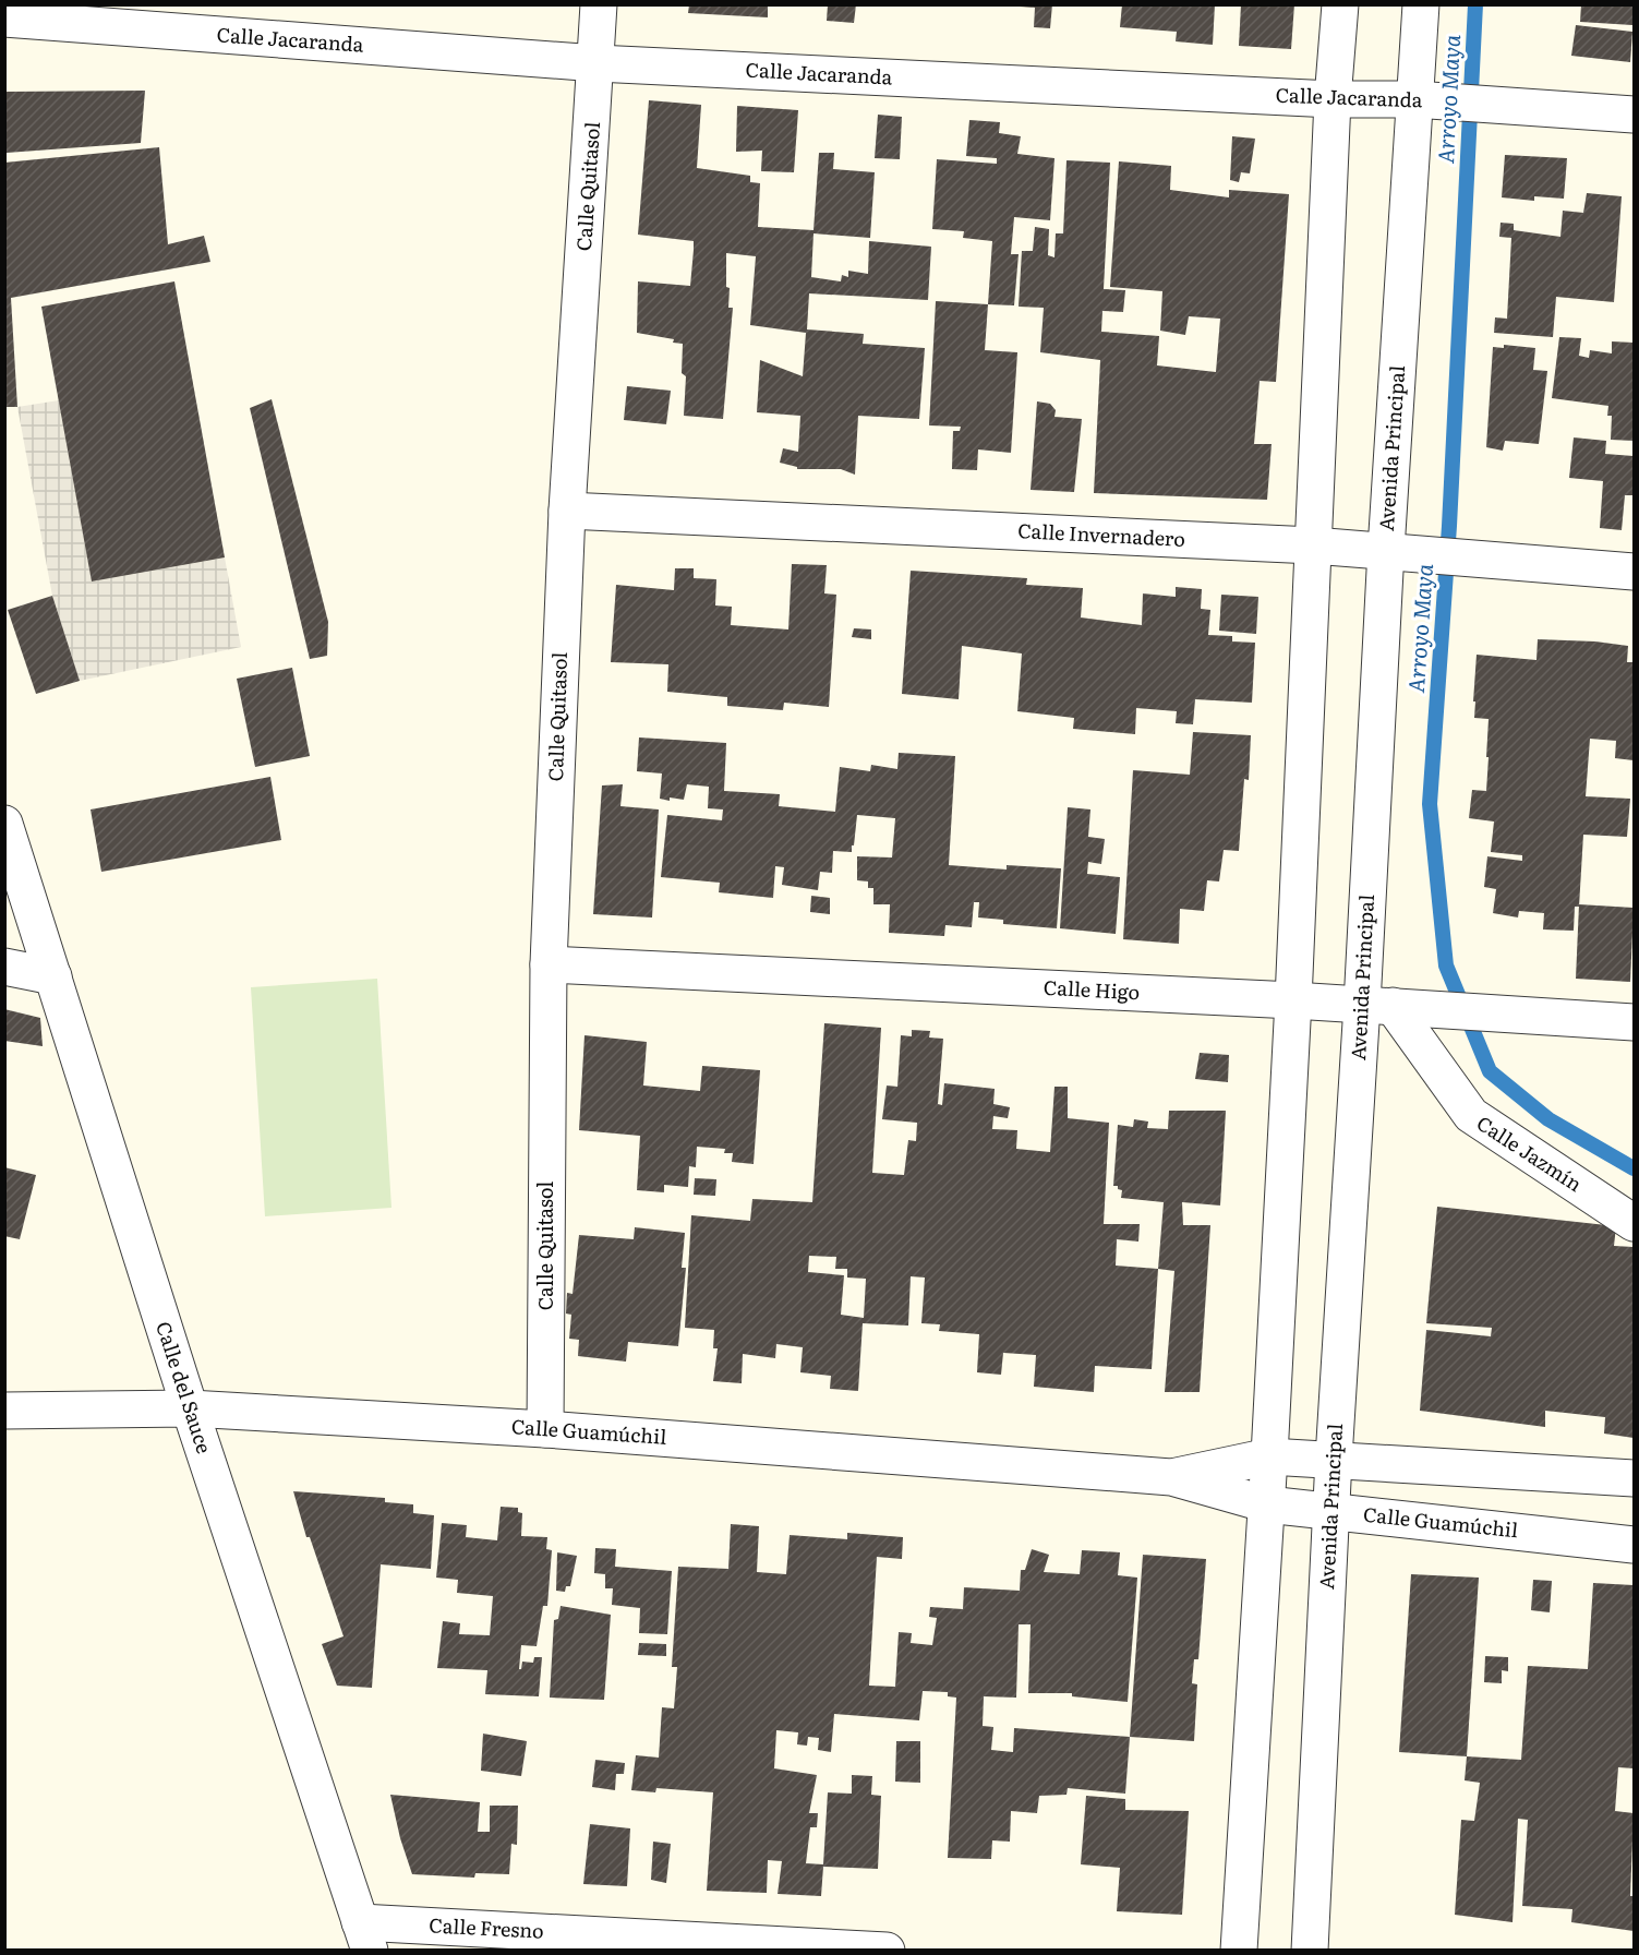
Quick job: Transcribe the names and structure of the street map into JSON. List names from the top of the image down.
{
  "streets": {
    "street": [
      "Calle Jacaranda",
      "Calle Quitasol",
      "Avenida Principal",
      "Calle Invernadero",
      "Calle Higo",
      "Calle Jazmín",
      "Calle del Sauce",
      "Calle Guamúchil",
      "Calle Fresno"
    ]
  },
  "crossings": [
    ["Calle Jacaranda", "Calle Quitasol"],
    ["Calle Jacaranda", "Avenida Principal"],
    ["Calle Quitasol", "Calle Invernadero"],
    ["Calle Quitasol", "Calle Higo"],
    ["Calle Quitasol", "Calle Guamúchil"],
    ["Avenida Principal", "Calle Invernadero"],
    ["Avenida Principal", "Calle Higo"],
    ["Avenida Principal", "Calle Jazmín"],
    ["Avenida Principal", "Calle Guamúchil"],
    ["Calle Higo", "Calle Jazmín"],
    ["Calle del Sauce", "Calle Guamúchil"],
    ["Calle del Sauce", "Calle Fresno"]
  ],
  "water": ["Arroyo Maya"]
}
